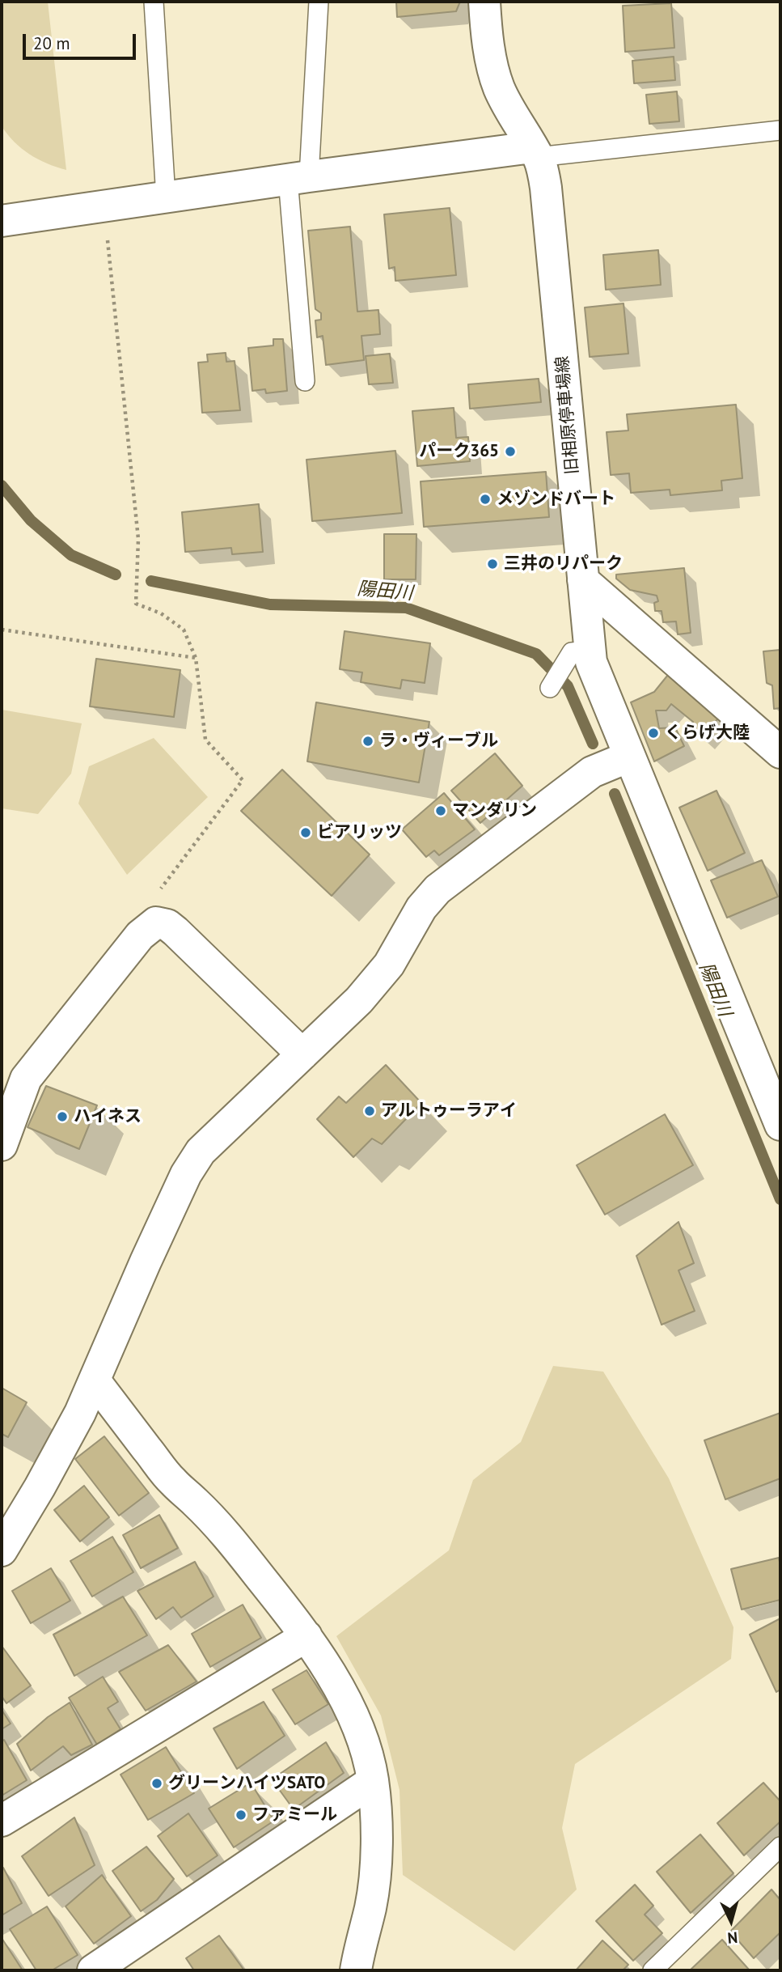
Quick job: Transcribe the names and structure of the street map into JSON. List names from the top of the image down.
{
  "streets": {
    "street": ["旧相原停車場線"]
  },
  "water": ["陽田川"],
  "places": [
    "パーク365",
    "メゾンドバート",
    "三井のリパーク",
    "くらげ大陸",
    "ラ・ヴィーブル",
    "マンダリン",
    "ビアリッツ",
    "アルトゥーラアイ",
    "ハイネス",
    "グリーンハイツSATO",
    "ファミール"
  ],
  "scale_bar": "20 m",
  "north": "bottom"
}
